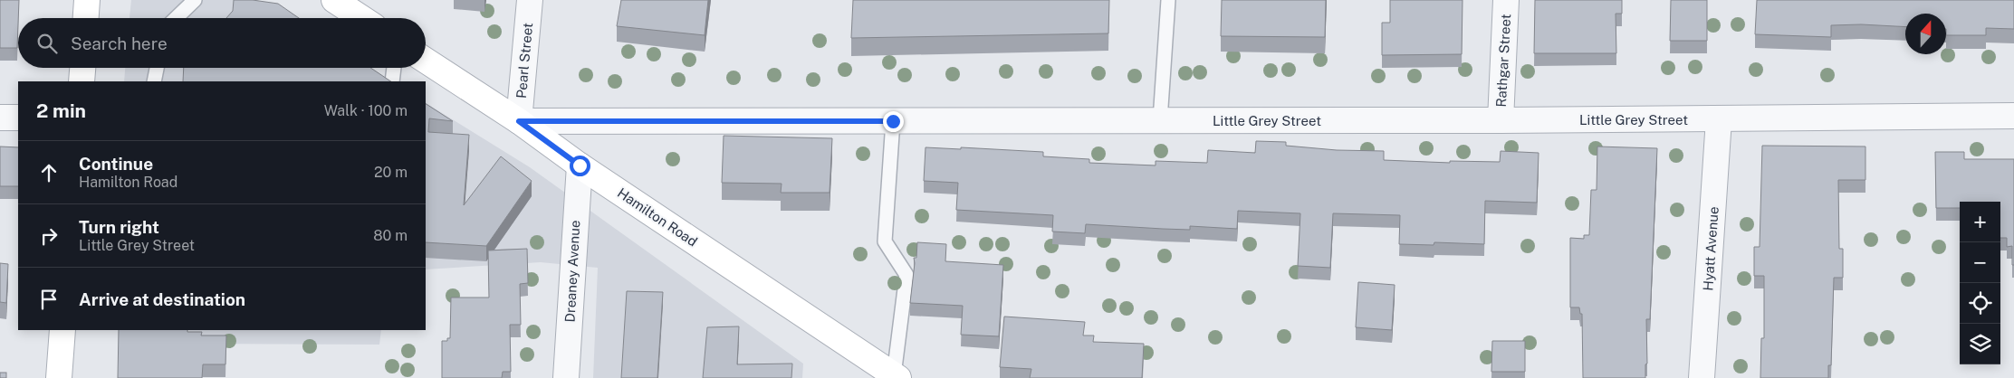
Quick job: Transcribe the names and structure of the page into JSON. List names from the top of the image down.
{
  "streets": {
    "main road": ["Hamilton Road"],
    "street": [
      "Pearl Street",
      "Rathgar Street",
      "Little Grey Street",
      "Hyatt Avenue",
      "Dreaney Avenue"
    ]
  },
  "crossings": [
    ["Pearl Street", "Little Grey Street"],
    ["Pearl Street", "Hamilton Road"],
    ["Rathgar Street", "Little Grey Street"],
    ["Little Grey Street", "Hamilton Road"],
    ["Little Grey Street", "Hyatt Avenue"],
    ["Hamilton Road", "Dreaney Avenue"]
  ],
  "north": "top",
  "page": {
    "search": "Search here",
    "heading": ["2 min", "Walk · 100 m"],
    "list": [
      ["Continue", "Hamilton Road", "20 m"],
      ["Turn right", "Little Grey Street", "80 m"],
      "Arrive at destination"
    ],
    "map_buttons": ["+", "−"]
  }
}
